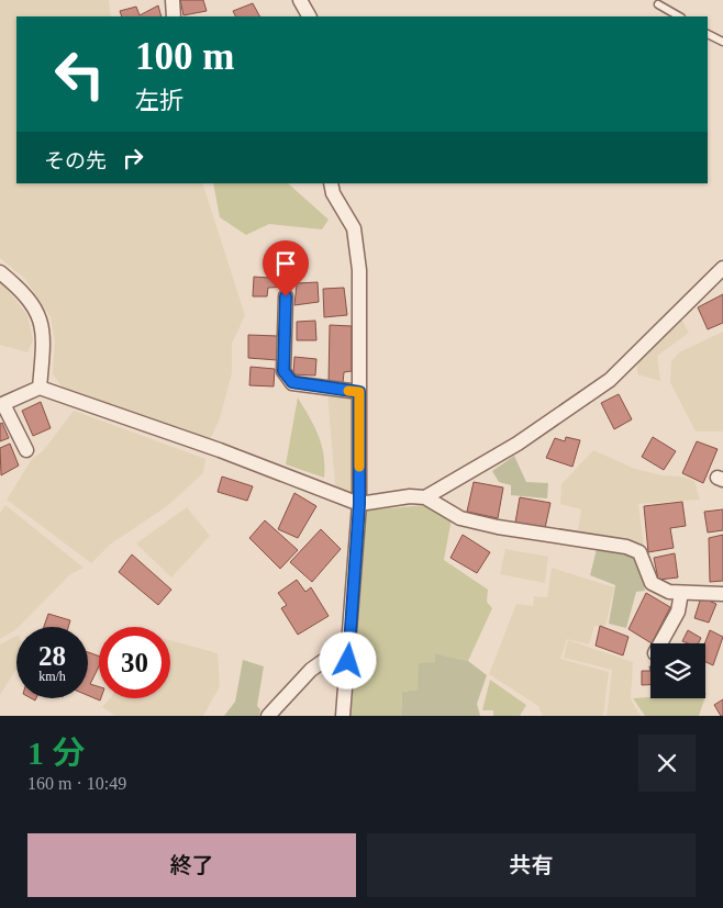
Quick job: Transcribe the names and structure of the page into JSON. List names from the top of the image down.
{
  "page": {
    "turn": ["100 m", "左折"],
    "then": "その先",
    "speed": "28 km/h",
    "limit": "30",
    "heading": ["1 分", "160 m · 10:49"],
    "buttons": ["終了", "共有"]
  }
}
